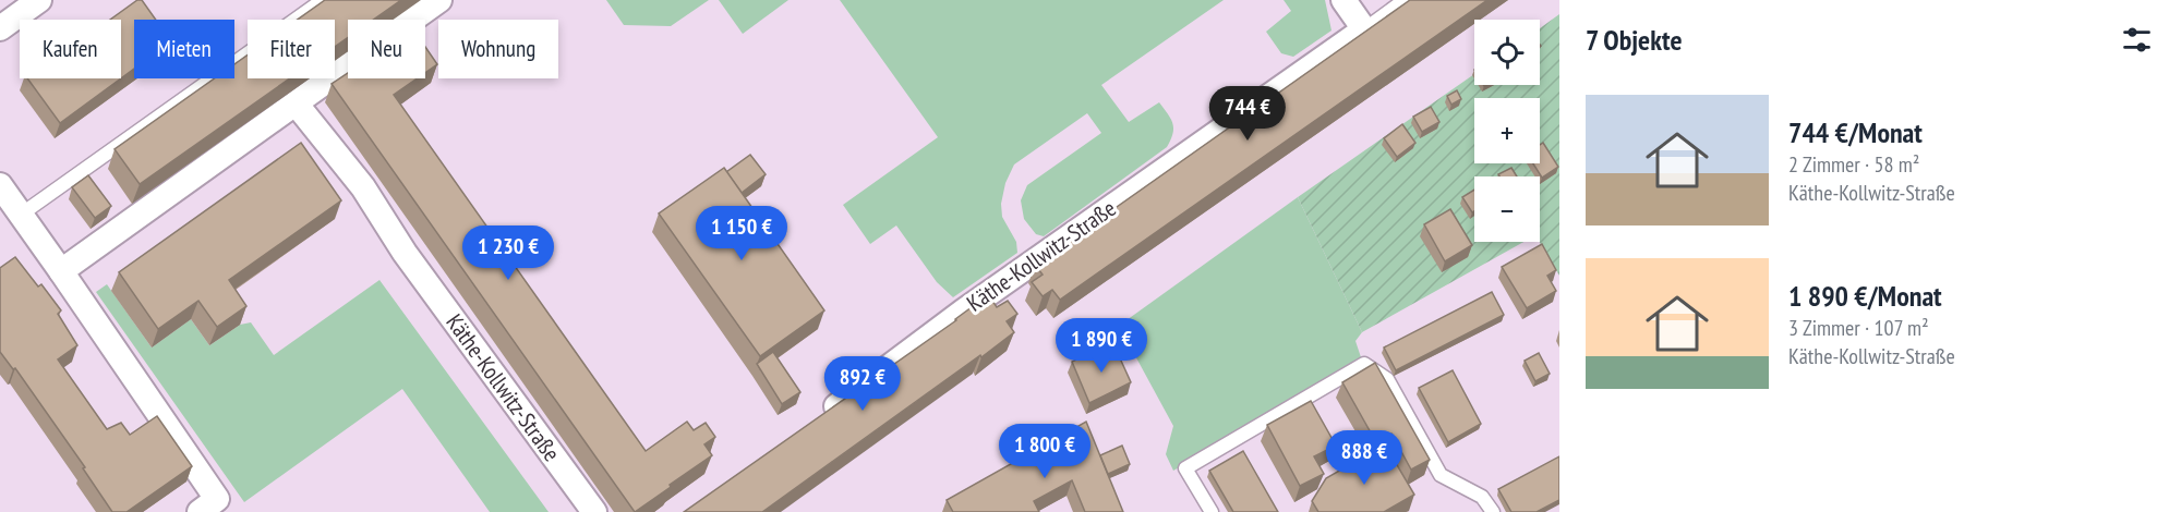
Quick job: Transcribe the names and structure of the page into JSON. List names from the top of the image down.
{
  "streets": {
    "street": ["Käthe-Kollwitz-Straße"]
  },
  "page": {
    "heading": "7 Objekte",
    "map_buttons": ["+", "−"],
    "chip": [
      "Kaufen",
      "Mieten",
      "Filter",
      "Neu",
      "Wohnung"
    ],
    "list": [
      {
        "name": "744 €/Monat",
        "note": "2 Zimmer · 58 m² · Käthe-Kollwitz-Straße"
      },
      {
        "name": "1 890 €/Monat",
        "note": "3 Zimmer · 107 m² · Käthe-Kollwitz-Straße"
      }
    ],
    "price": [
      "744 €",
      "1 150 €",
      "1 230 €",
      "1 890 €",
      "892 €",
      "1 800 €",
      "888 €"
    ]
  }
}
